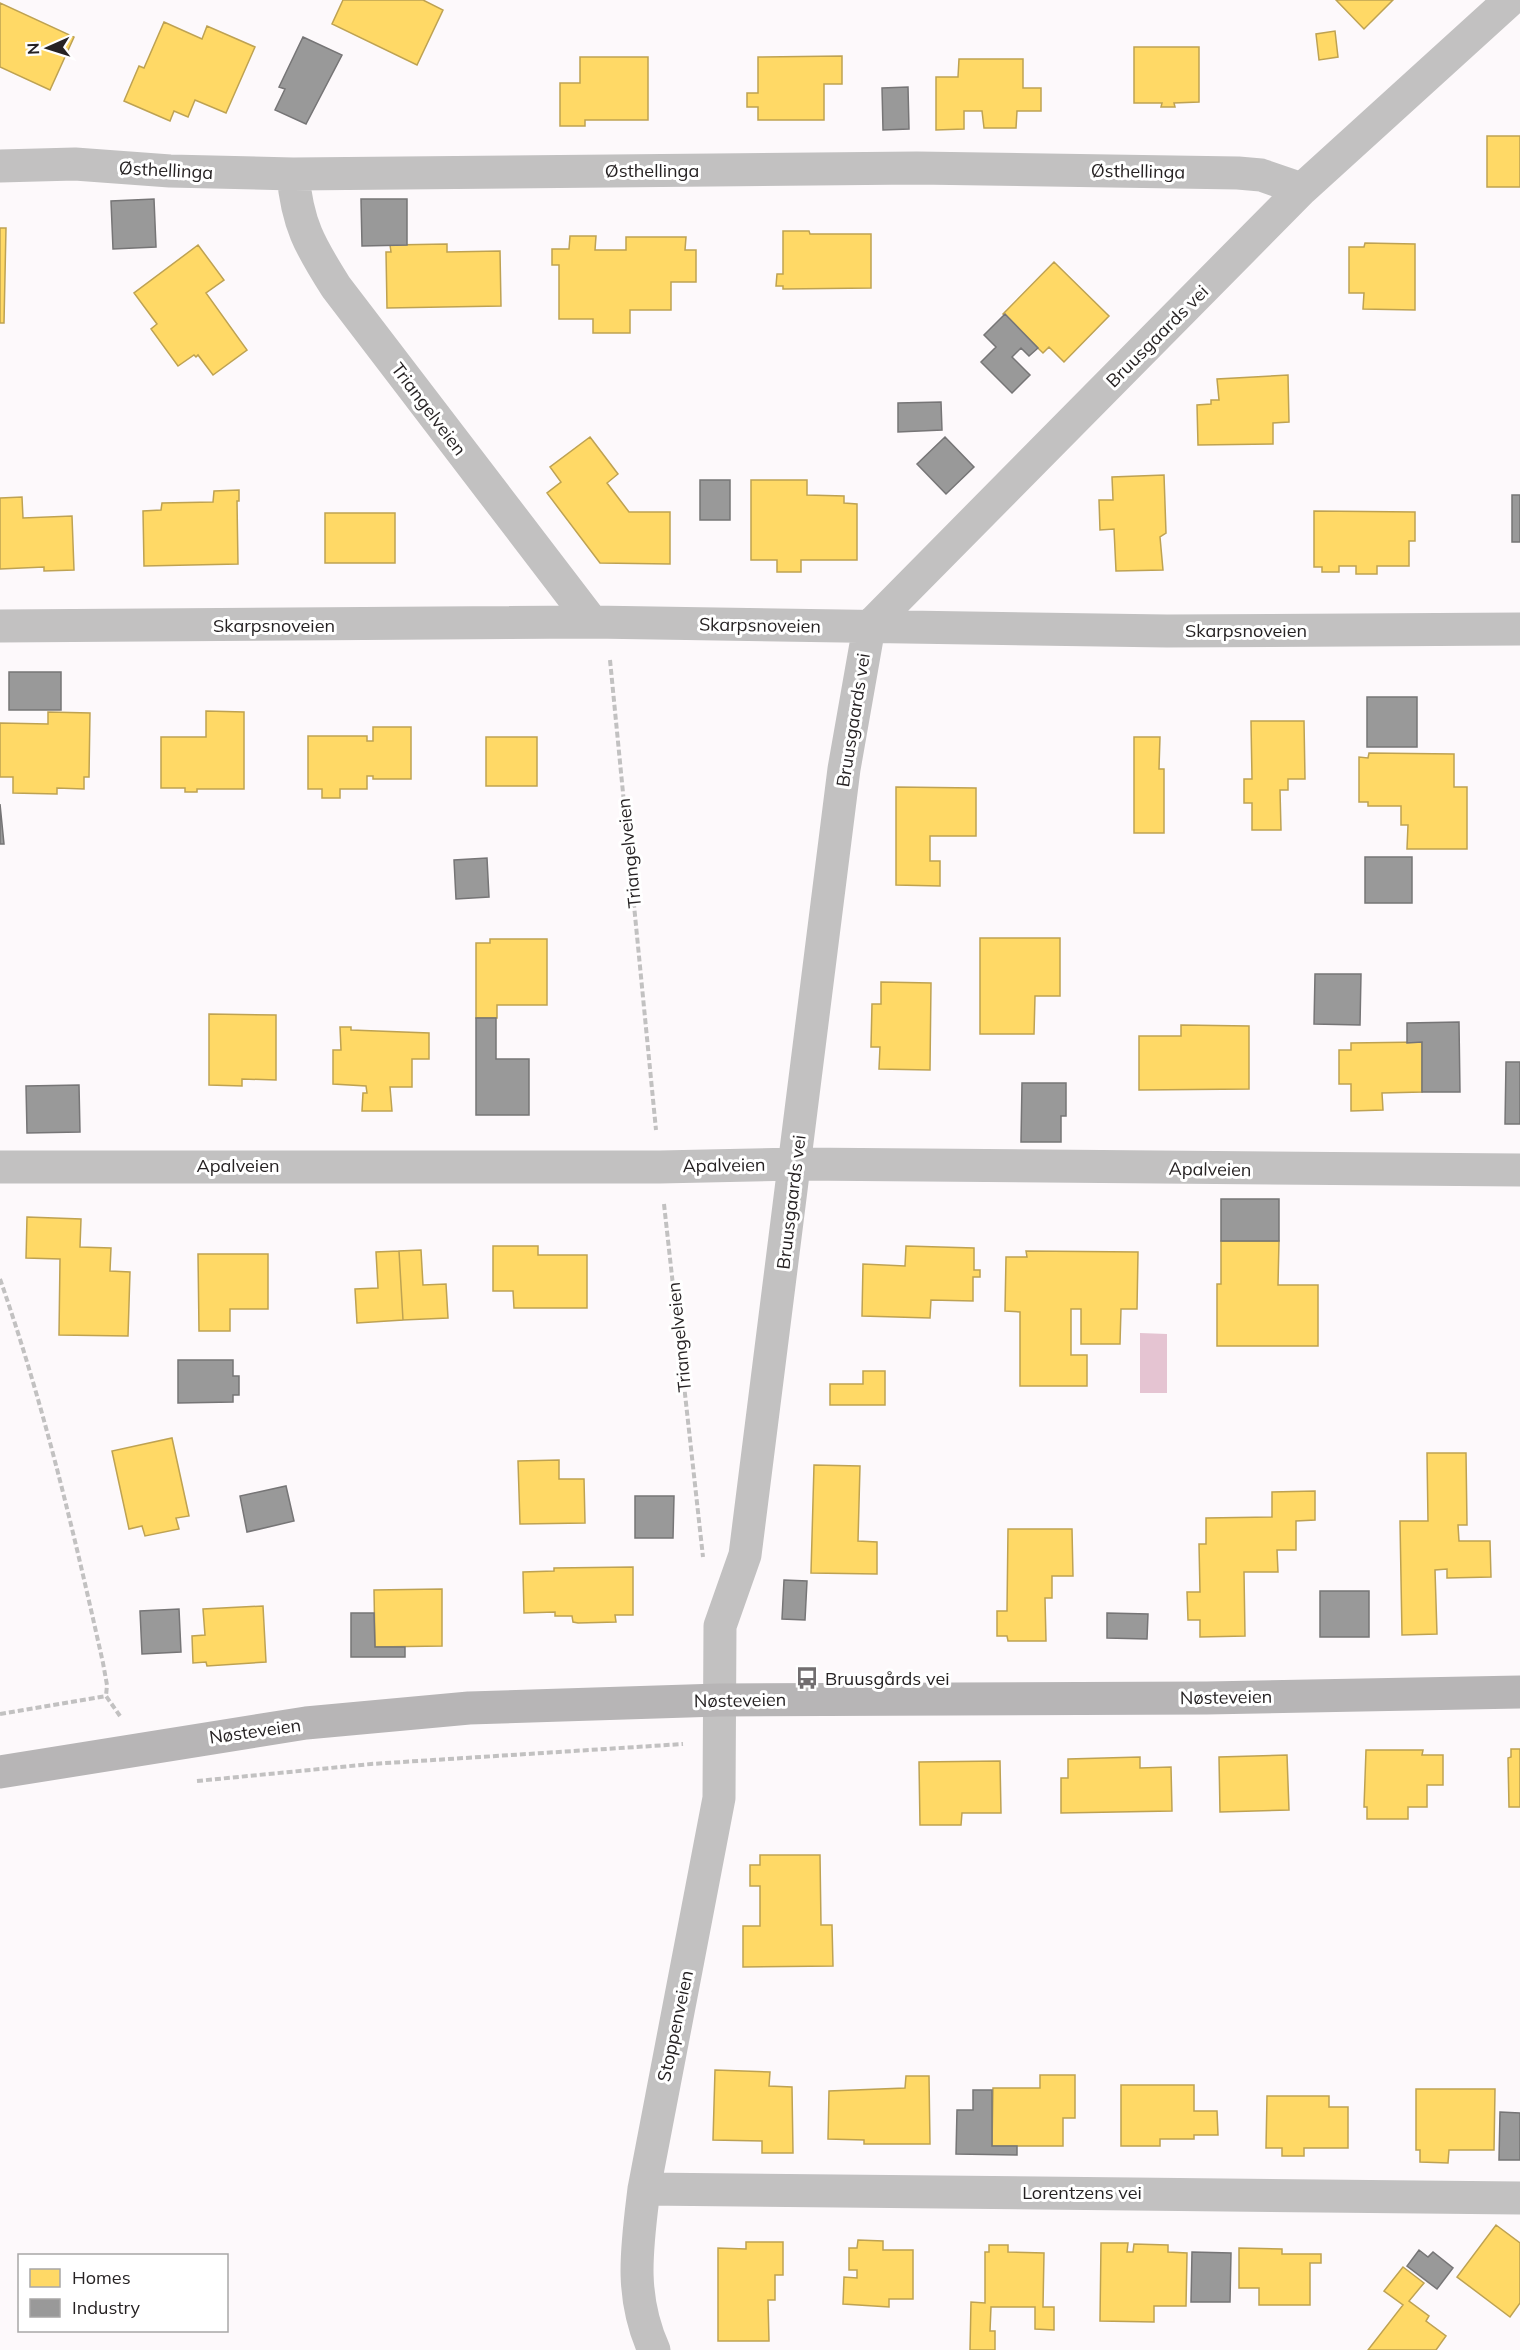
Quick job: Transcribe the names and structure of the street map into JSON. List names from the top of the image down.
{
  "streets": {
    "main road": ["Nøsteveien"],
    "street": [
      "Østhellinga",
      "Bruusgaards vei",
      "Triangelveien",
      "Skarpsnoveien",
      "Apalveien",
      "Stoppenveien",
      "Lorentzens vei"
    ]
  },
  "crossings": [
    ["Østhellinga", "Bruusgaards vei"],
    ["Østhellinga", "Triangelveien"],
    ["Bruusgaards vei", "Skarpsnoveien"],
    ["Bruusgaards vei", "Apalveien"],
    ["Bruusgaards vei", "Nøsteveien"],
    ["Bruusgaards vei", "Stoppenveien"],
    ["Triangelveien", "Skarpsnoveien"],
    ["Triangelveien", "Apalveien"],
    ["Nøsteveien", "Stoppenveien"],
    ["Stoppenveien", "Lorentzens vei"]
  ],
  "places": {
    "bus stop": ["Bruusgårds vei"]
  },
  "legend": ["Homes", "Industry"],
  "north": "left"
}
